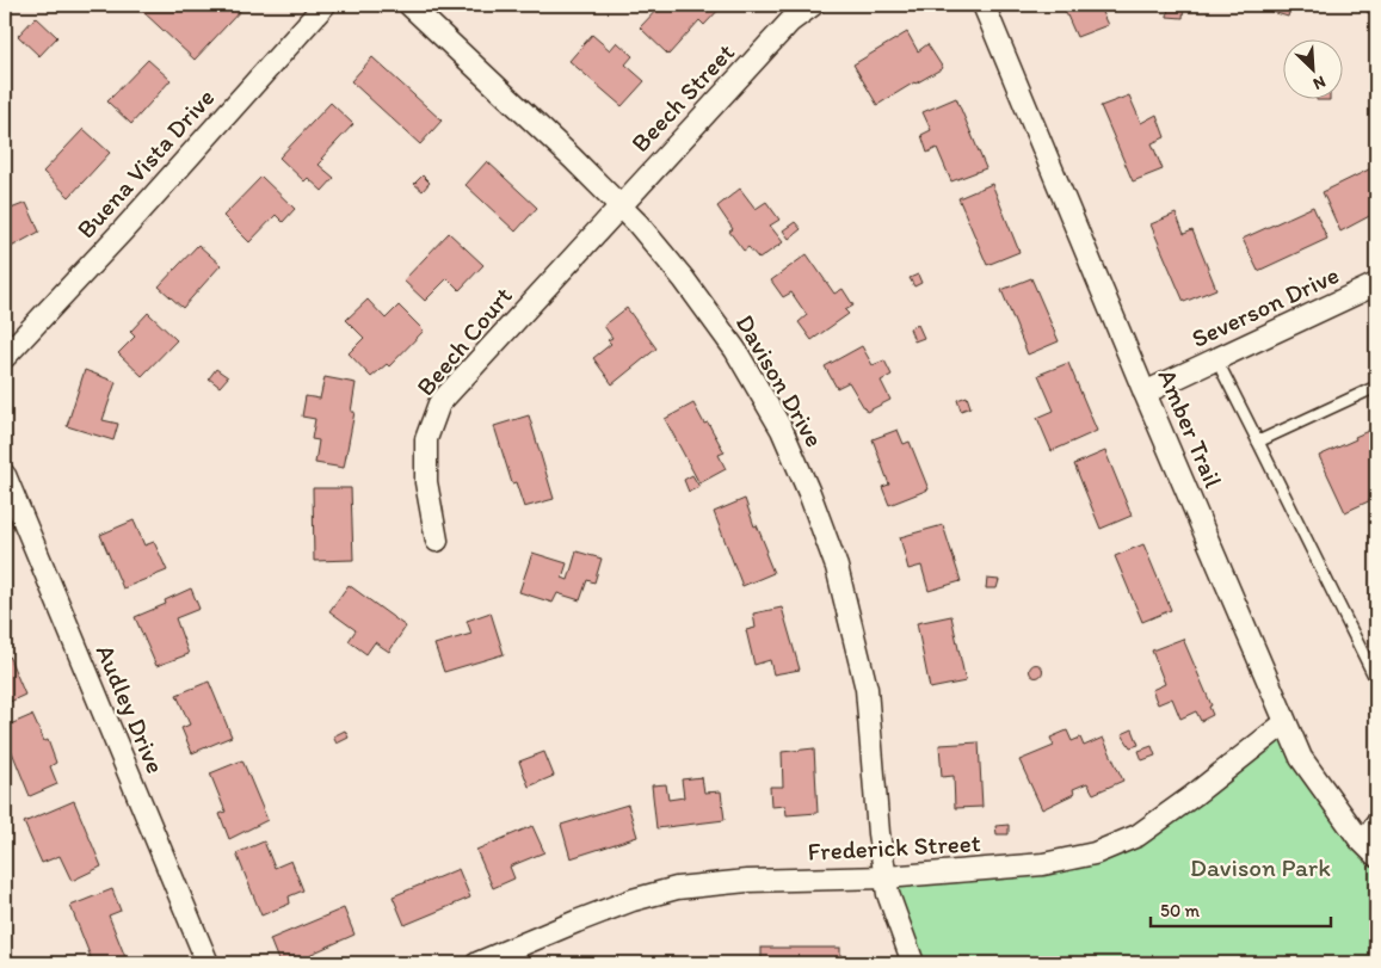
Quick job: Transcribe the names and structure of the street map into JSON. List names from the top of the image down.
{
  "streets": {
    "street": [
      "Beech Street",
      "Buena Vista Drive",
      "Severson Drive",
      "Beech Court",
      "Davison Drive",
      "Amber Trail",
      "Audley Drive",
      "Frederick Street"
    ]
  },
  "crossings": [
    ["Beech Street", "Beech Court"],
    ["Beech Street", "Davison Drive"],
    ["Severson Drive", "Amber Trail"],
    ["Beech Court", "Davison Drive"],
    ["Davison Drive", "Frederick Street"],
    ["Amber Trail", "Frederick Street"]
  ],
  "parks": ["Davison Park"],
  "scale_bar": "50 m",
  "north": "bottom right"
}
